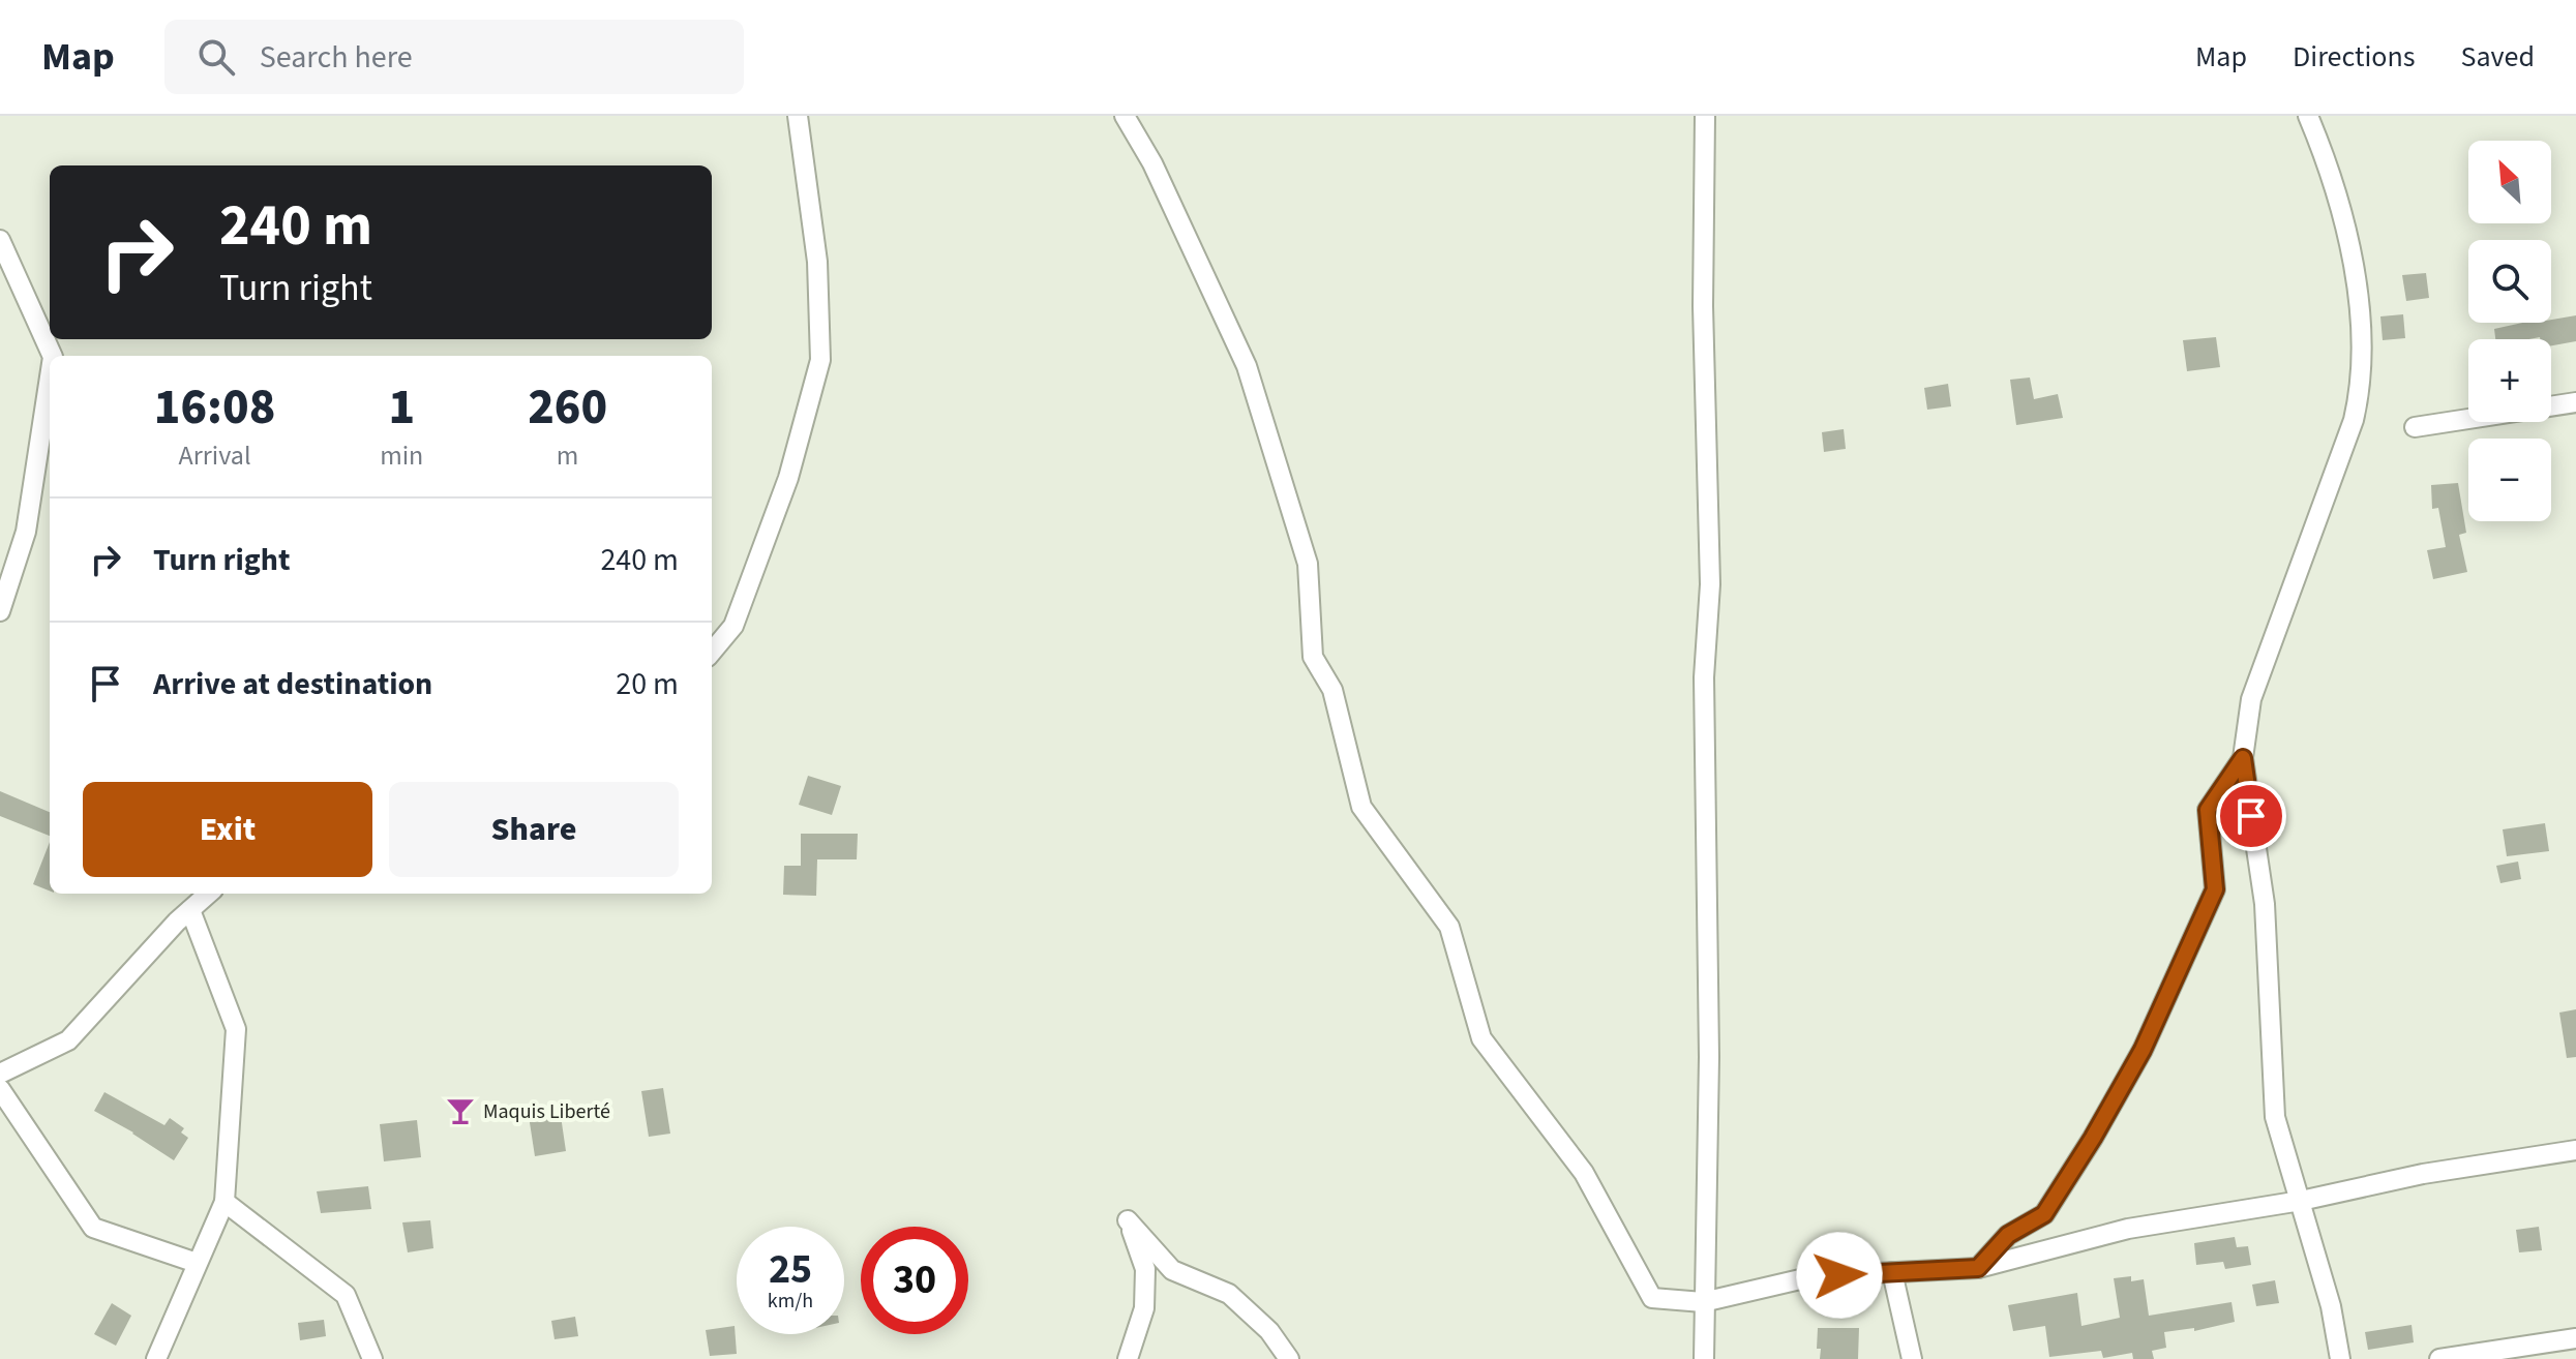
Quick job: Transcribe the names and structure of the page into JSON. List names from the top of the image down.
{
  "places": {
    "bar": ["Maquis Liberté"]
  },
  "north": "top left",
  "page": {
    "header": "Map",
    "search": "Search here",
    "nav": ["Map", "Directions", "Saved"],
    "map_buttons": ["+", "−"],
    "turn": ["240 m", "Turn right"],
    "eta": [
      "16:08",
      "Arrival",
      "1",
      "min",
      "260",
      "m"
    ],
    "list": [
      {
        "name": "Turn right",
        "value": "240 m"
      },
      {
        "name": "Arrive at destination",
        "value": "20 m"
      }
    ],
    "buttons": ["Exit", "Share"],
    "speed": "25 km/h",
    "limit": "30"
  }
}
